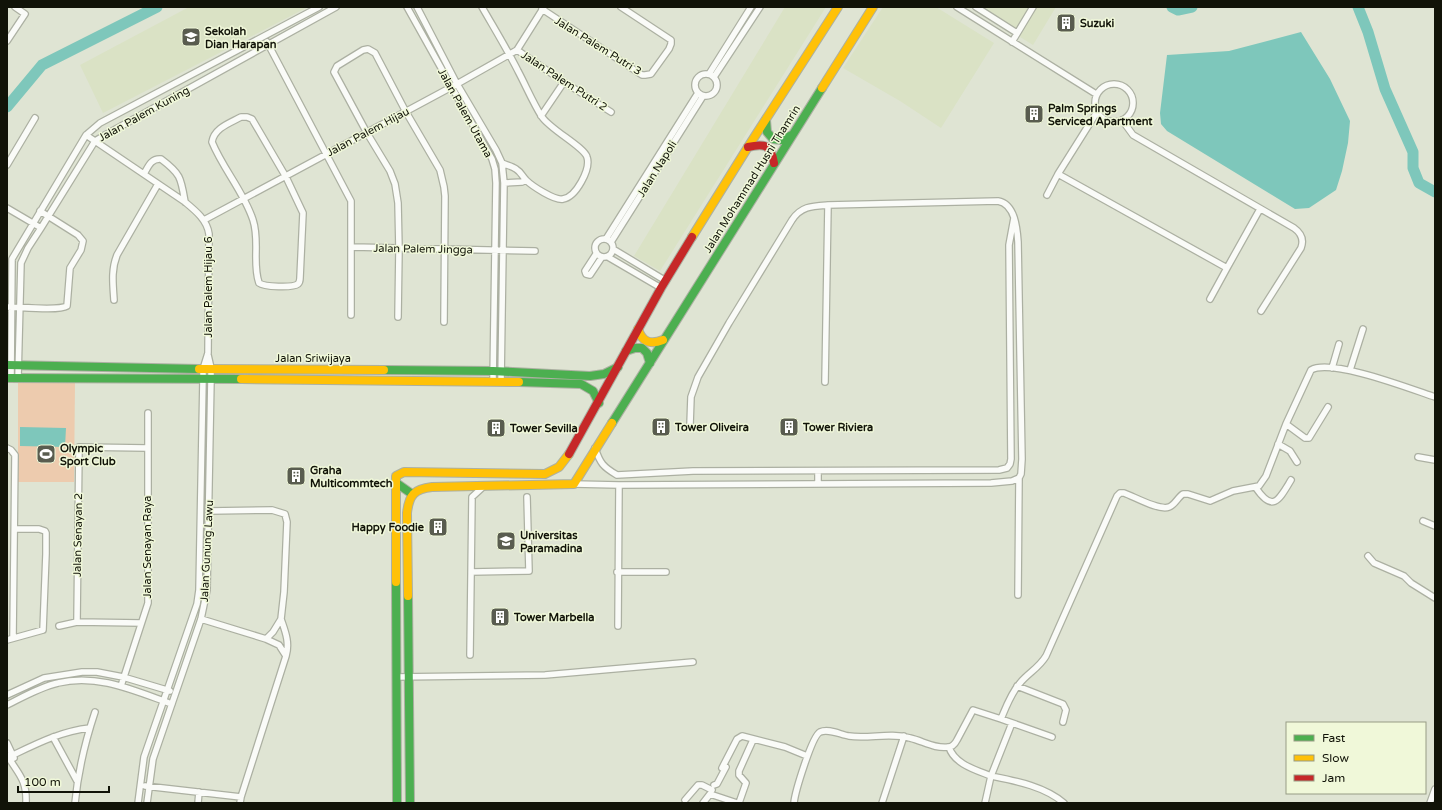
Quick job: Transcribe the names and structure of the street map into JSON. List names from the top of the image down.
{
  "streets": {
    "street": [
      "Jalan Palem Putri 3",
      "Jalan Palem Putri 2",
      "Jalan Palem Utama",
      "Jalan Palem Kuning",
      "Jalan Palem Hijau",
      "Jalan Napoli",
      "Jalan Mohammad Husni Thamrin",
      "Jalan Palem Jingga",
      "Jalan Palem Hijau 6",
      "Jalan Sriwijaya",
      "Jalan Senayan 2",
      "Jalan Senayan Raya",
      "Jalan Gunung Lawu"
    ]
  },
  "crossings": [
    ["Jalan Palem Putri 2", "Jalan Palem Hijau"],
    ["Jalan Palem Utama", "Jalan Palem Hijau"],
    ["Jalan Palem Utama", "Jalan Palem Jingga"],
    ["Jalan Palem Utama", "Jalan Sriwijaya"],
    ["Jalan Palem Kuning", "Jalan Sriwijaya"],
    ["Jalan Palem Hijau", "Jalan Palem Hijau 6"],
    ["Jalan Mohammad Husni Thamrin", "Jalan Sriwijaya"],
    ["Jalan Palem Hijau 6", "Jalan Sriwijaya"],
    ["Jalan Sriwijaya", "Jalan Gunung Lawu"],
    ["Jalan Senayan 2", "Jalan Senayan Raya"]
  ],
  "places": {
    "building": [
      "Suzuki",
      "Palm Springs Serviced Apartment",
      "Tower Oliveira",
      "Tower Riviera",
      "Tower Sevilla",
      "Graha Multicommtech",
      "Happy Foodie",
      "Tower Marbella"
    ],
    "school or university": ["Sekolah Dian Harapan", "Universitas Paramadina"],
    "sports": ["Olympic Sport Club"]
  },
  "legend": ["Fast", "Slow", "Jam"],
  "scale_bar": "100 m"
}
